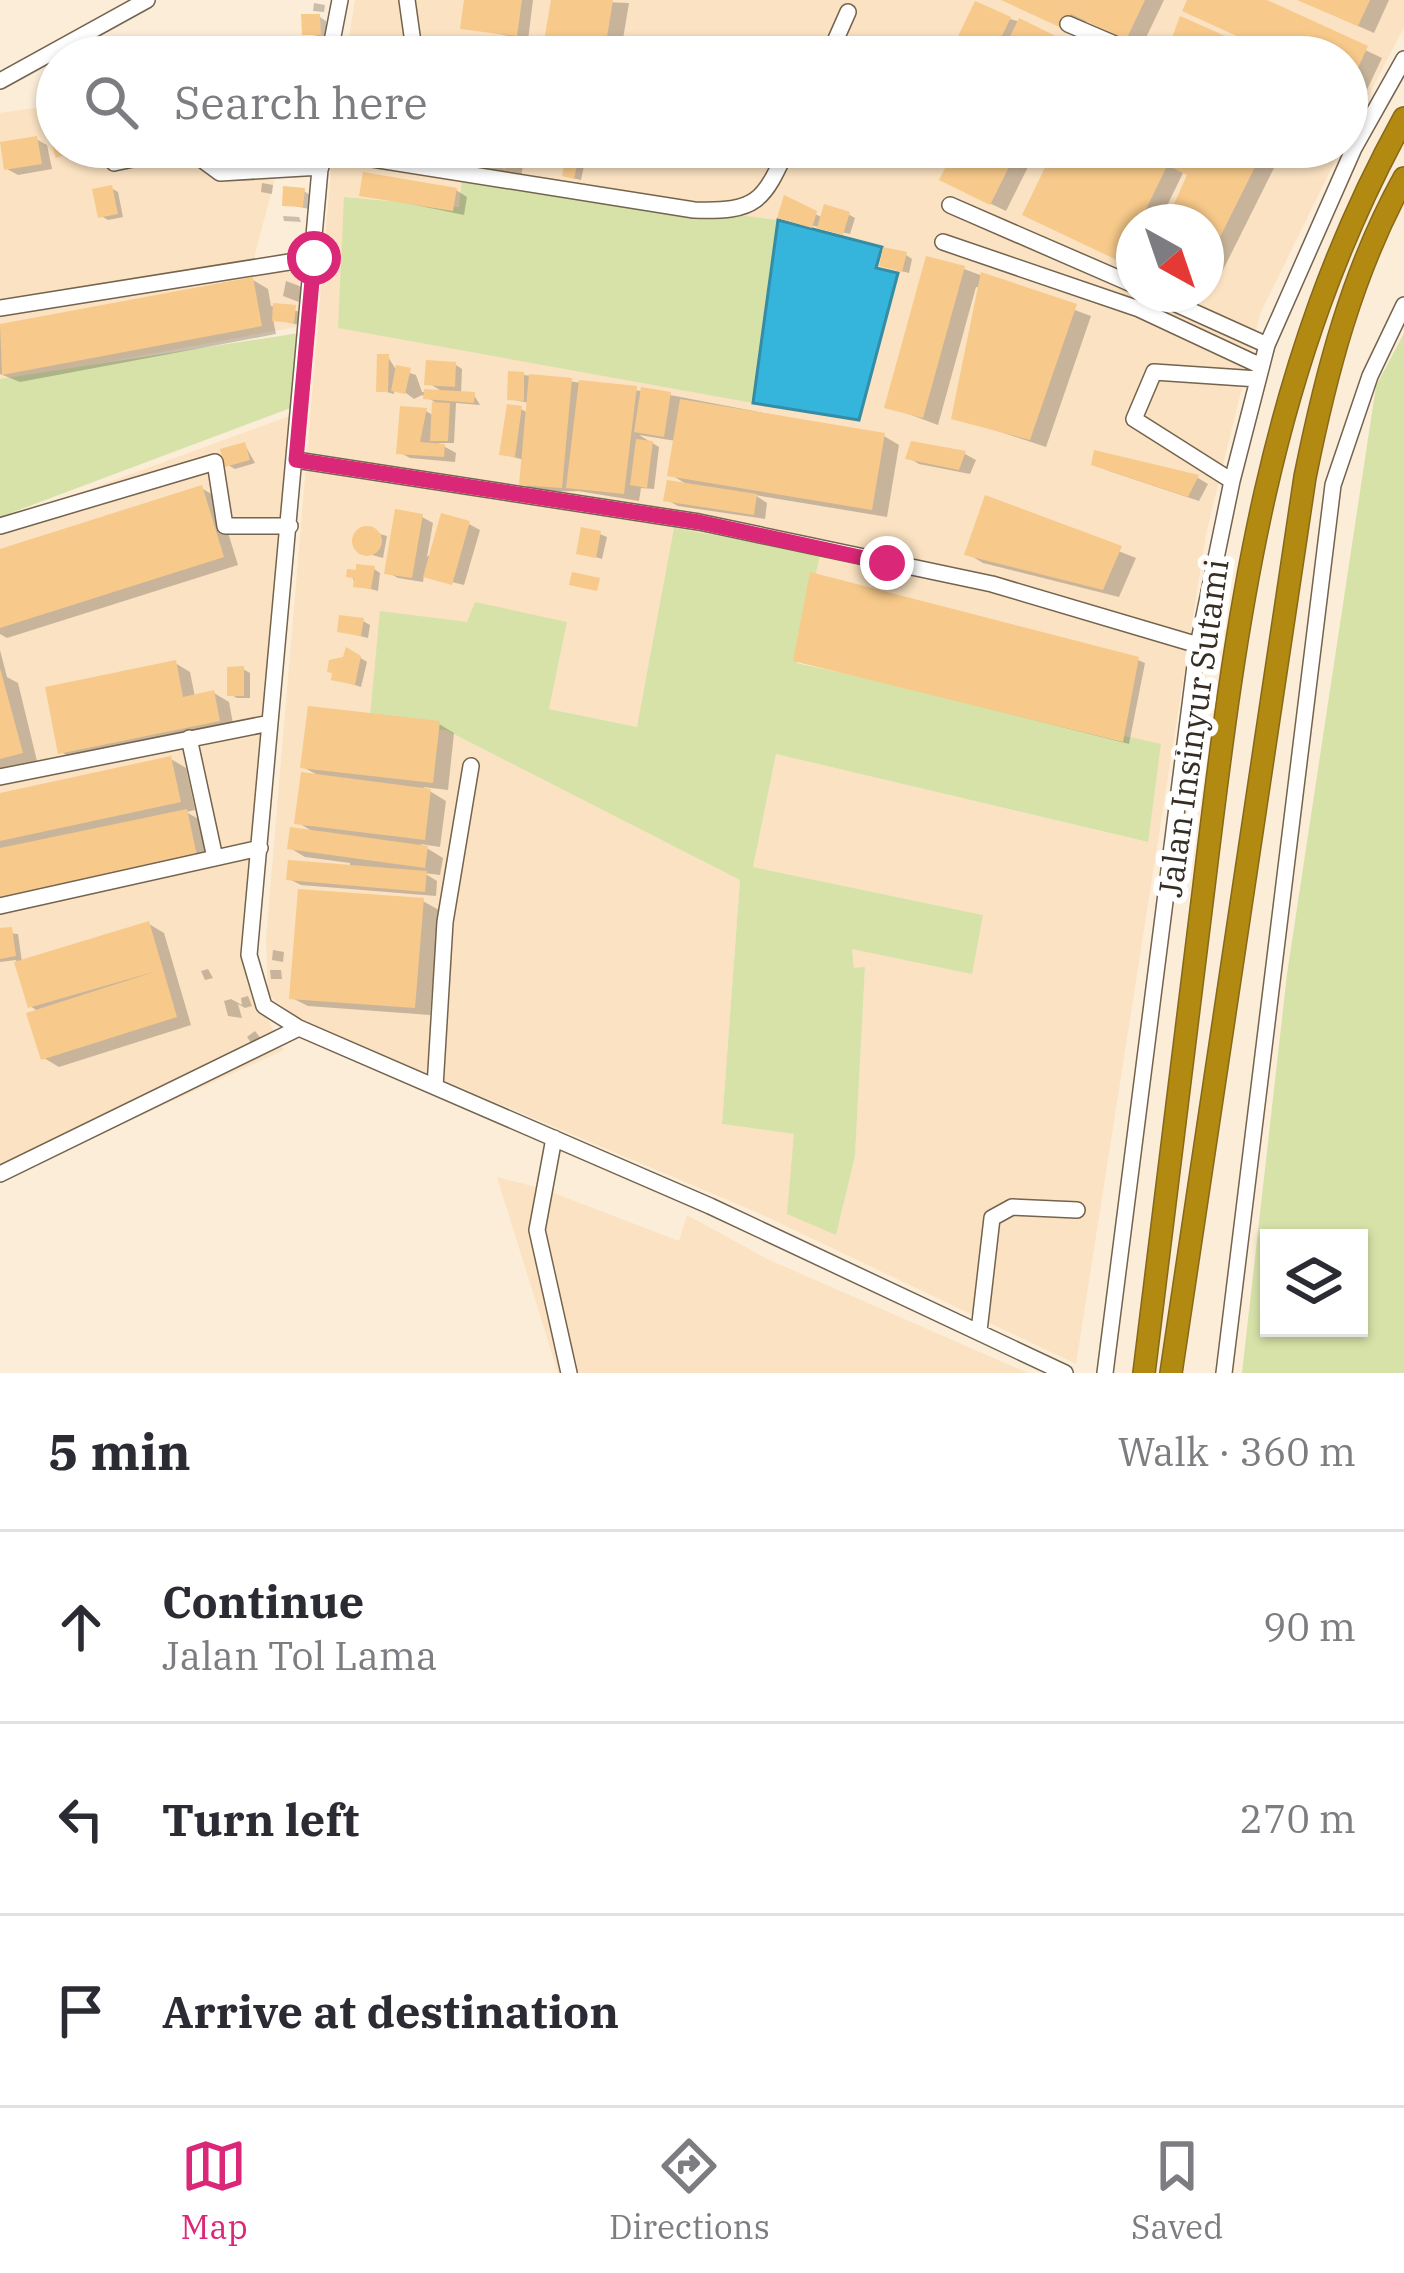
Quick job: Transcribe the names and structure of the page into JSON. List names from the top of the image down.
{
  "streets": {
    "highway": ["Jalan Insinyur Sutami"]
  },
  "north": "bottom right",
  "page": {
    "search": "Search here",
    "heading": ["5 min", "Walk · 360 m"],
    "list": [
      ["Continue", "Jalan Tol Lama", "90 m"],
      ["Turn left", "270 m"],
      "Arrive at destination"
    ],
    "nav": ["Map", "Directions", "Saved"]
  }
}
